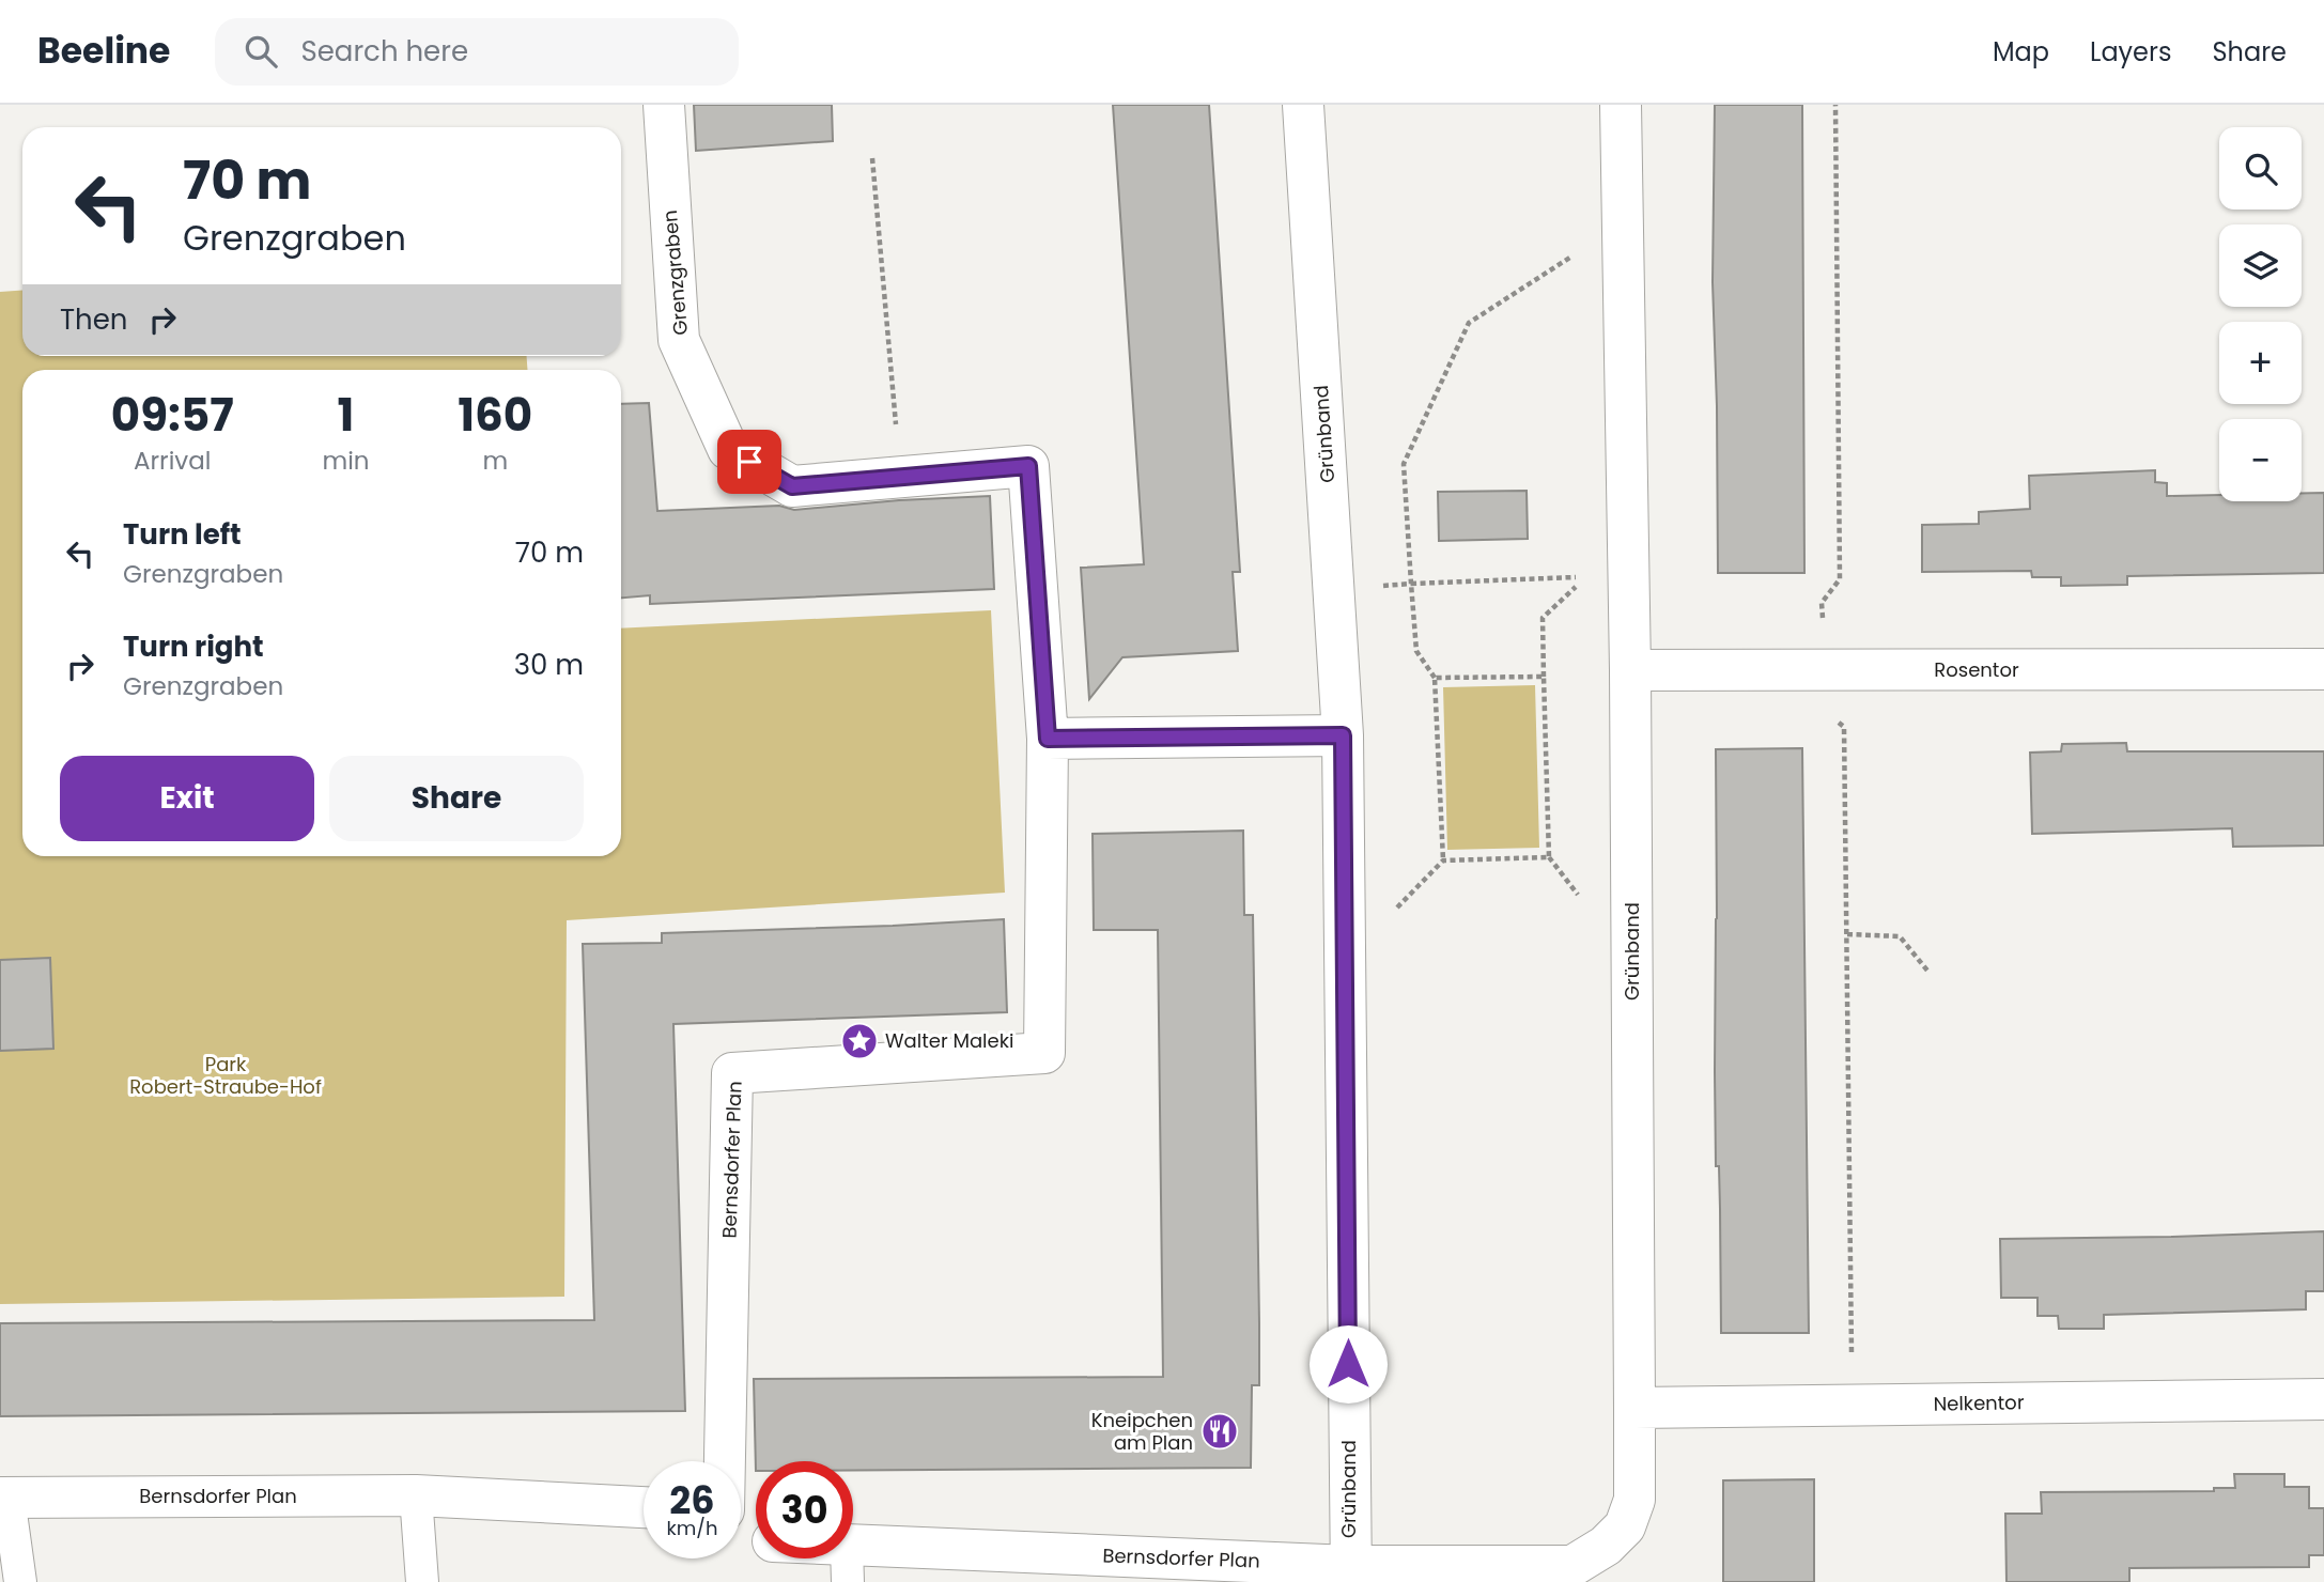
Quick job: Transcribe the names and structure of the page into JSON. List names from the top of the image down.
{
  "streets": {
    "street": [
      "Grenzgraben",
      "Grünband",
      "Rosentor",
      "Bernsdorfer Plan",
      "Nelkentor"
    ]
  },
  "crossings": [
    ["Grenzgraben", "Bernsdorfer Plan"],
    ["Grünband", "Rosentor"],
    ["Grünband", "Bernsdorfer Plan"],
    ["Grünband", "Nelkentor"]
  ],
  "parks": ["Park Robert-Straube-Hof"],
  "places": {
    "place": ["Walter Maleki"],
    "restaurant": ["Kneipchen am Plan"]
  },
  "page": {
    "header": "Beeline",
    "search": "Search here",
    "nav": ["Map", "Layers", "Share"],
    "map_buttons": ["+", "−"],
    "turn": ["70 m", "Grenzgraben"],
    "then": "Then",
    "eta": [
      "09:57",
      "Arrival",
      "1",
      "min",
      "160",
      "m"
    ],
    "list": [
      {
        "name": "Turn left",
        "note": "Grenzgraben",
        "value": "70 m"
      },
      {
        "name": "Turn right",
        "note": "Grenzgraben",
        "value": "30 m"
      }
    ],
    "buttons": ["Exit", "Share"],
    "speed": "26 km/h",
    "limit": "30"
  }
}
